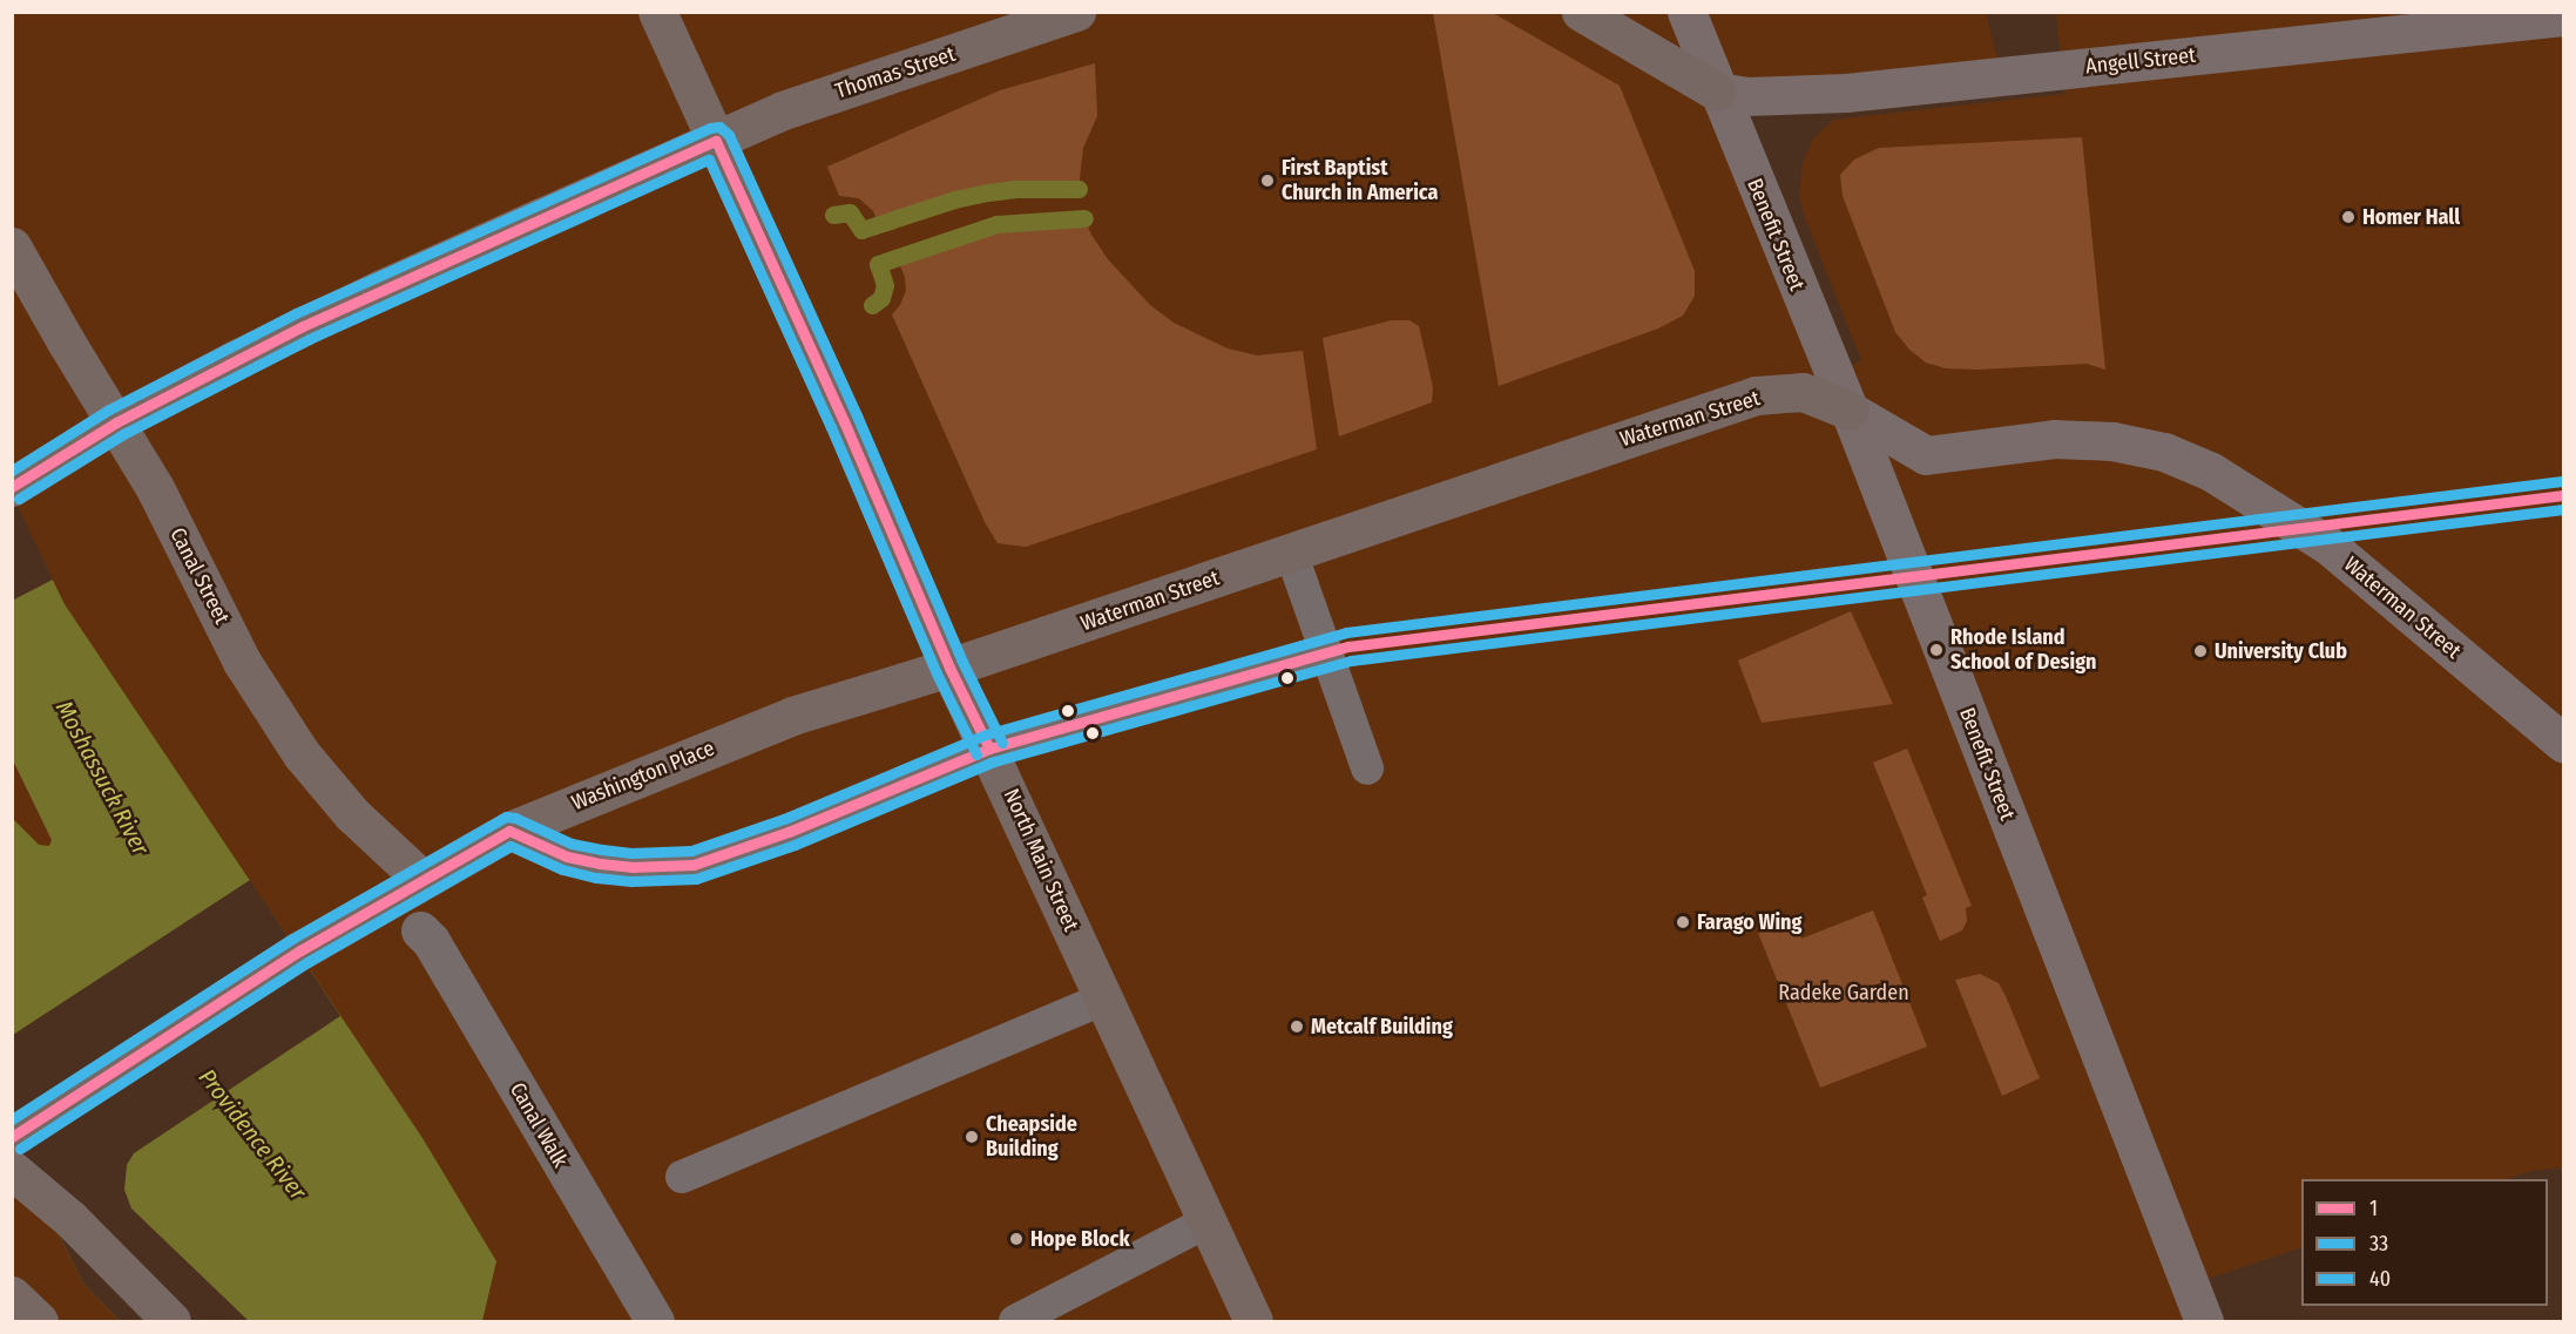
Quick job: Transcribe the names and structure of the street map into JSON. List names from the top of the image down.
{
  "streets": {
    "main road": [
      "Angell Street",
      "Thomas Street",
      "Benefit Street",
      "Waterman Street",
      "Canal Street",
      "Washington Place",
      "North Main Street"
    ],
    "street": ["Canal Walk"]
  },
  "crossings": [
    ["Angell Street", "Benefit Street"],
    ["Thomas Street", "Canal Street"],
    ["Thomas Street", "North Main Street"],
    ["Benefit Street", "Waterman Street"],
    ["Waterman Street", "Washington Place"],
    ["Waterman Street", "North Main Street"],
    ["Canal Street", "Washington Place"],
    ["Washington Place", "North Main Street"]
  ],
  "water": ["Moshassuck River", "Providence River"],
  "parks": ["Radeke Garden"],
  "places": [
    "First Baptist Church in America",
    "Homer Hall",
    "Rhode Island School of Design",
    "University Club",
    "Farago Wing",
    "Metcalf Building",
    "Cheapside Building",
    "Hope Block"
  ],
  "lines": ["transit line 40", "transit line 1", "transit line 33"],
  "legend": ["1", "33", "40"]
}
